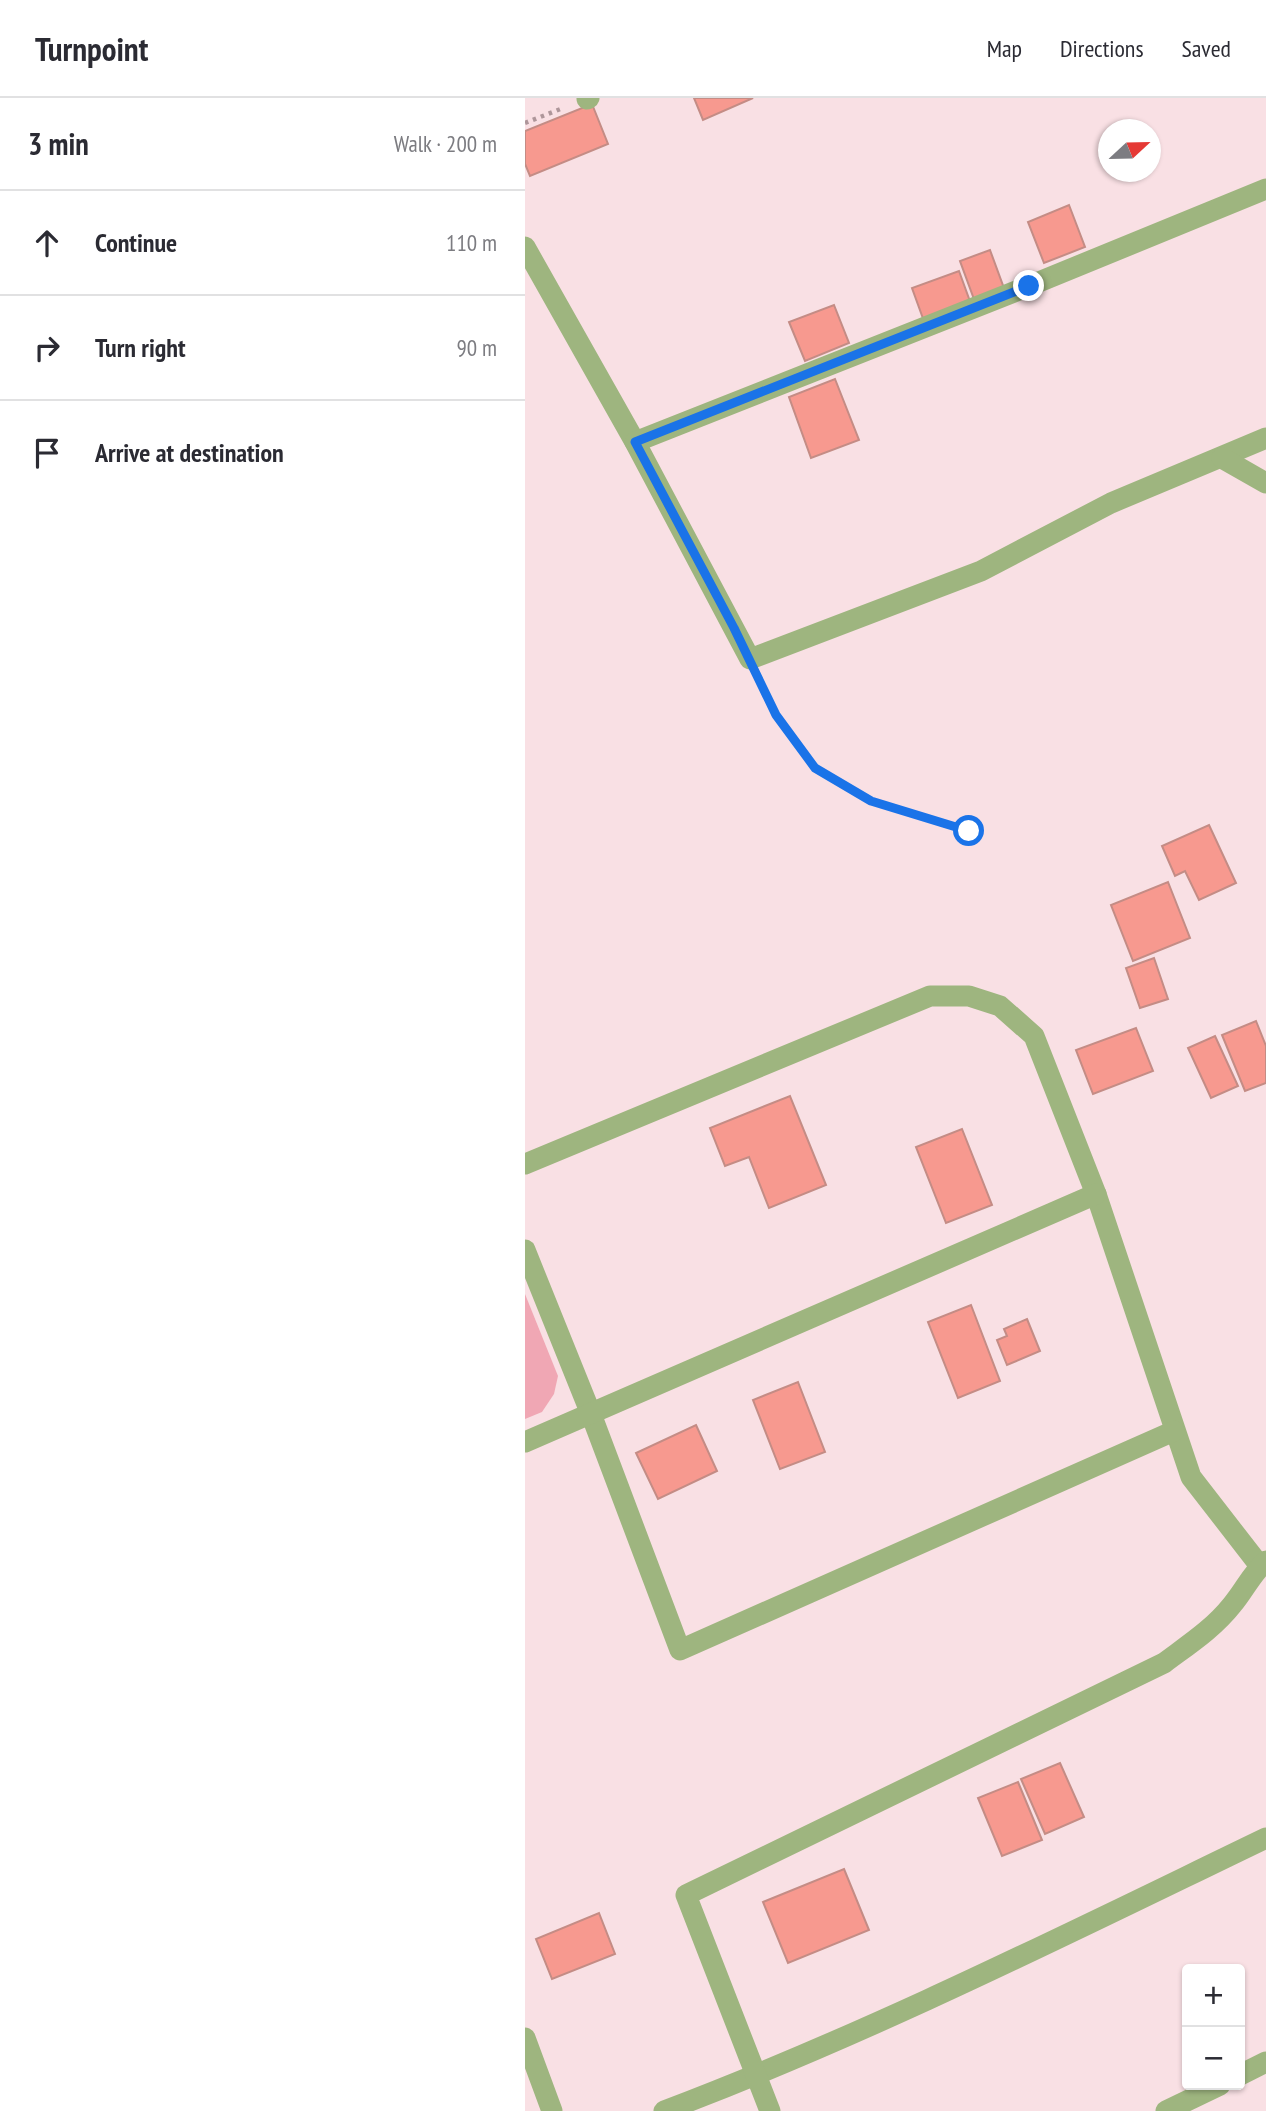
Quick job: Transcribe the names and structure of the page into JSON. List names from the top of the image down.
{
  "north": "right",
  "page": {
    "header": "Turnpoint",
    "nav": ["Map", "Directions", "Saved"],
    "heading": ["3 min", "Walk · 200 m"],
    "list": [
      ["Continue", "110 m"],
      ["Turn right", "90 m"],
      "Arrive at destination"
    ],
    "map_buttons": ["+", "−"]
  }
}
